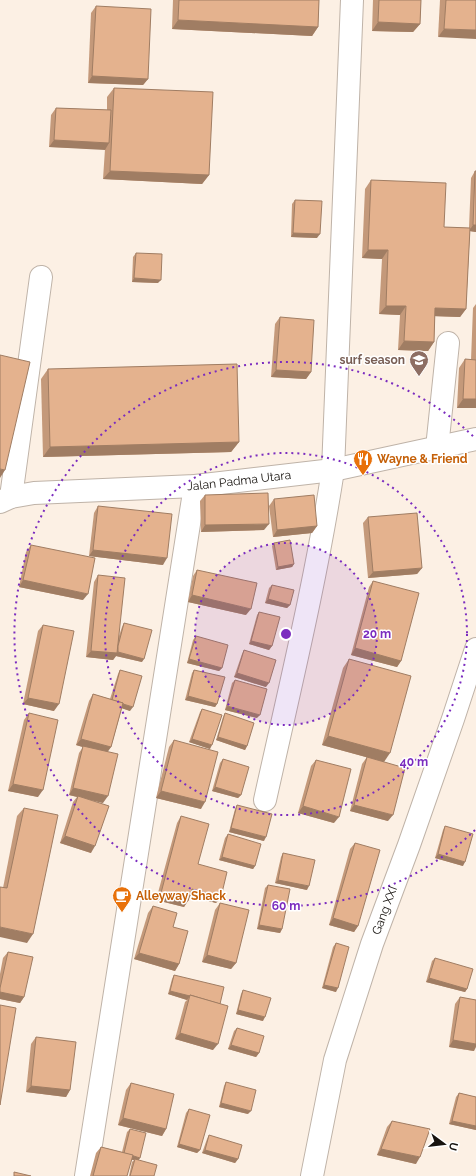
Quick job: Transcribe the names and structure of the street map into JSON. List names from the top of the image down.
{
  "streets": {
    "street": ["Jalan Padma Utara", "Gang XXI"]
  },
  "places": {
    "school or university": ["surf season"],
    "restaurant": ["Wayne & Friend"],
    "cafe": ["Alleyway Shack"]
  },
  "north": "right",
  "rings": ["20 m", "40 m", "60 m"]
}
